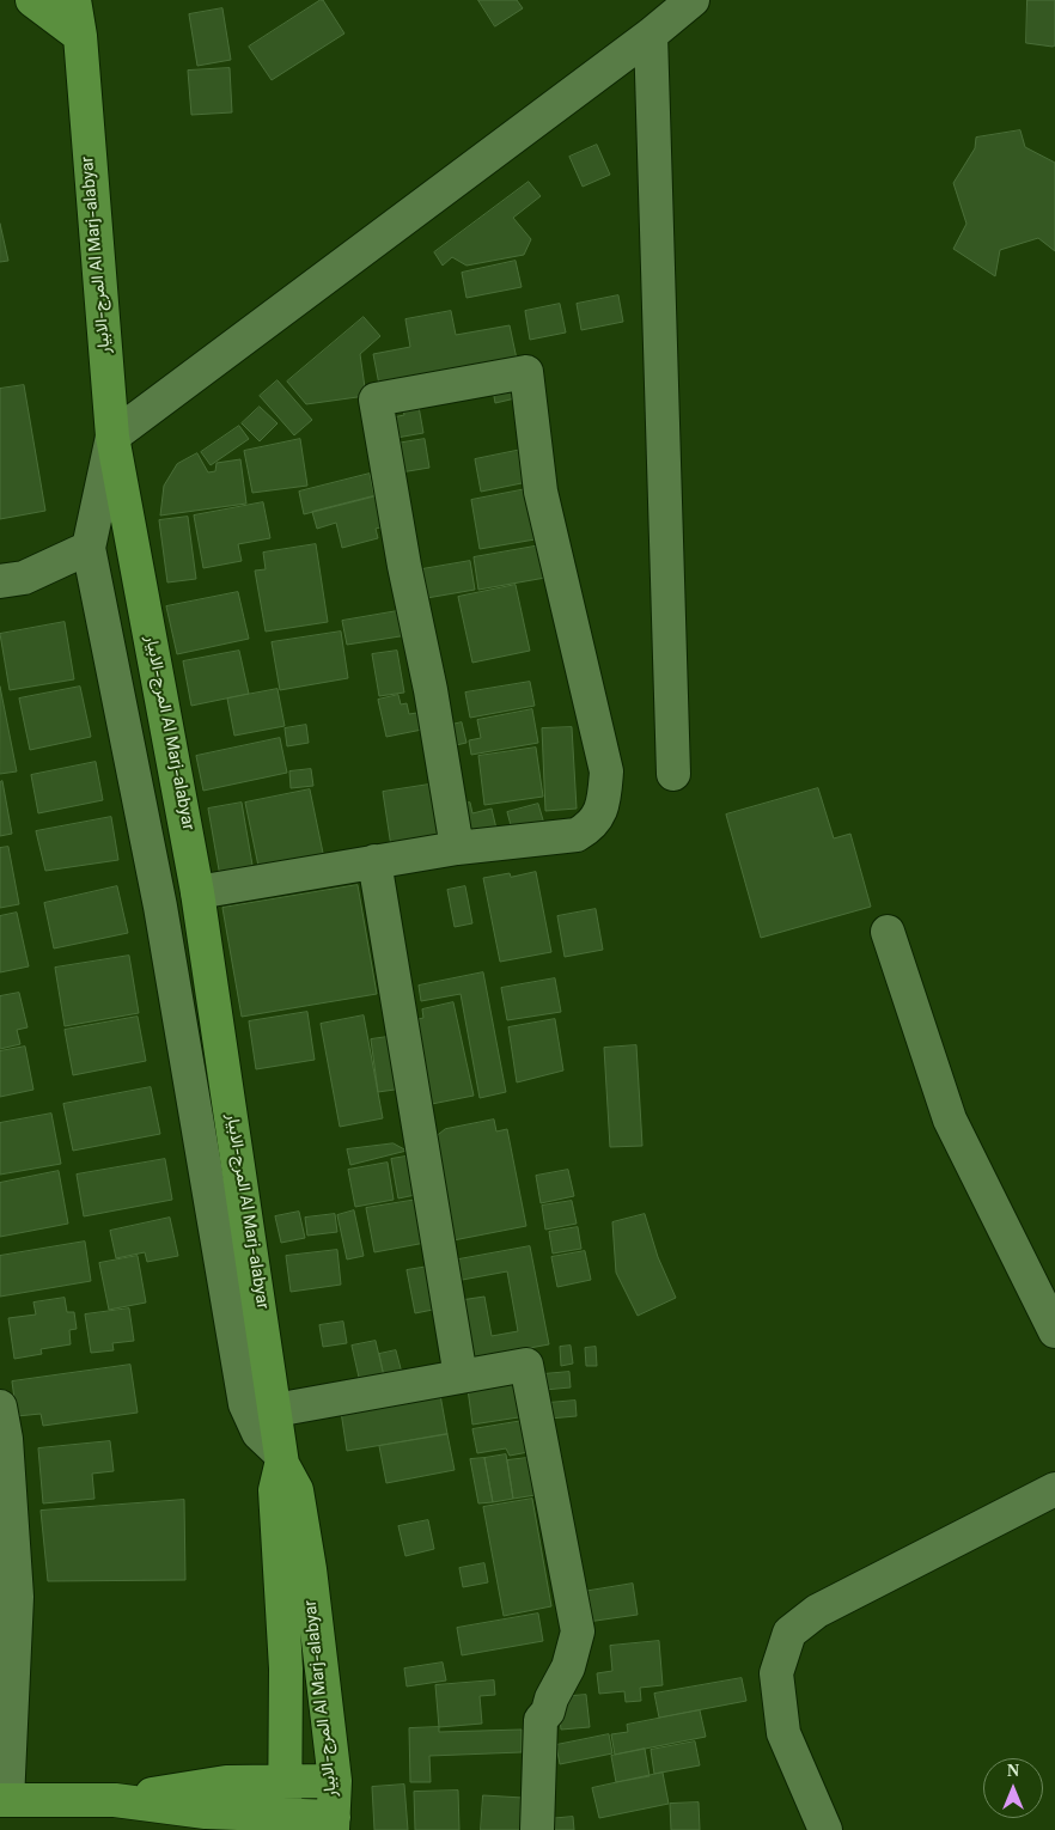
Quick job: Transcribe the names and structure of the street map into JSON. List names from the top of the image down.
{
  "streets": {
    "main road": ["المرج-الابيار Al Marj-alabyar"]
  },
  "north": "top"
}
